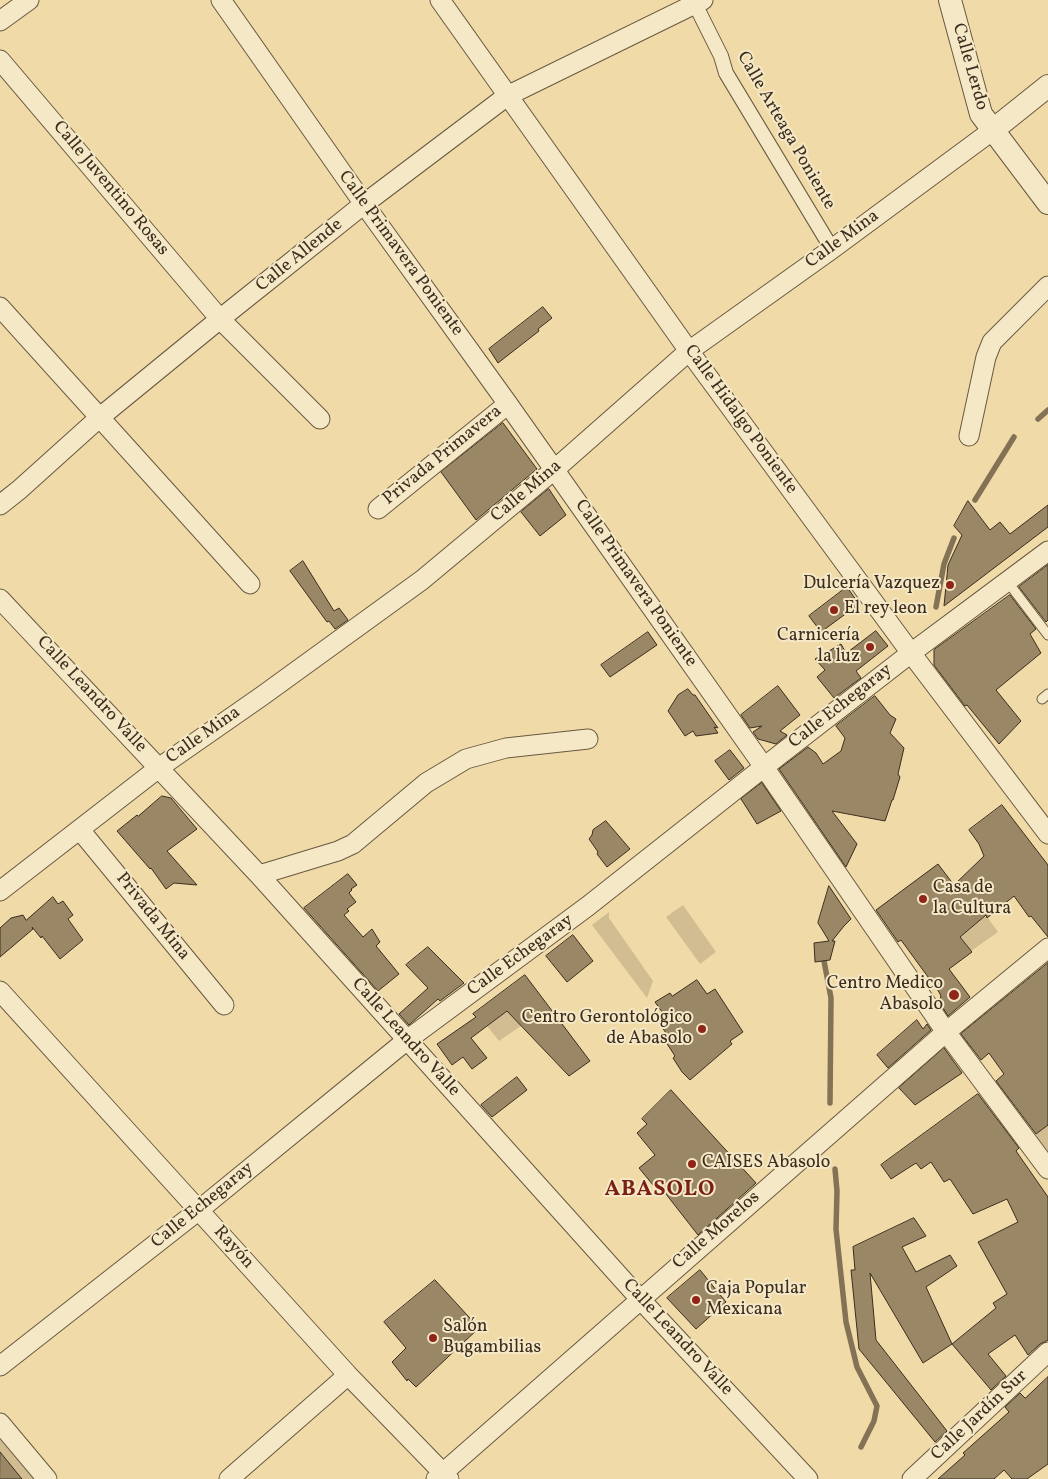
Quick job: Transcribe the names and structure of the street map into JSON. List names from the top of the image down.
{
  "streets": {
    "street": [
      "Calle Lerdo",
      "Calle Arteaga Poniente",
      "Calle Juventino Rosas",
      "Calle Mina",
      "Calle Primavera Poniente",
      "Calle Allende",
      "Calle Hidalgo Poniente",
      "Privada Primavera",
      "Calle Leandro Valle",
      "Calle Echegaray",
      "Privada Mina",
      "Calle Morelos",
      "Rayón",
      "Calle Jardín Sur"
    ]
  },
  "crossings": [
    ["Calle Lerdo", "Calle Mina"],
    ["Calle Arteaga Poniente", "Calle Mina"],
    ["Calle Arteaga Poniente", "Calle Allende"],
    ["Calle Juventino Rosas", "Calle Allende"],
    ["Calle Mina", "Calle Primavera Poniente"],
    ["Calle Mina", "Calle Hidalgo Poniente"],
    ["Calle Mina", "Calle Leandro Valle"],
    ["Calle Mina", "Privada Mina"],
    ["Calle Primavera Poniente", "Calle Allende"],
    ["Calle Primavera Poniente", "Privada Primavera"],
    ["Calle Primavera Poniente", "Calle Echegaray"],
    ["Calle Primavera Poniente", "Calle Morelos"],
    ["Calle Allende", "Calle Hidalgo Poniente"],
    ["Calle Hidalgo Poniente", "Calle Echegaray"],
    ["Calle Leandro Valle", "Calle Echegaray"],
    ["Calle Leandro Valle", "Calle Morelos"],
    ["Calle Echegaray", "Rayón"],
    ["Calle Morelos", "Rayón"]
  ],
  "districts": ["ABASOLO"],
  "places": [
    "Dulcería Vazquez",
    "El rey leon",
    "Carnicería la luz",
    "Casa de la Cultura",
    "Centro Medico Abasolo",
    "Centro Gerontológico de Abasolo",
    "CAISES Abasolo",
    "Caja Popular Mexicana",
    "Salón Bugambilias"
  ]
}
